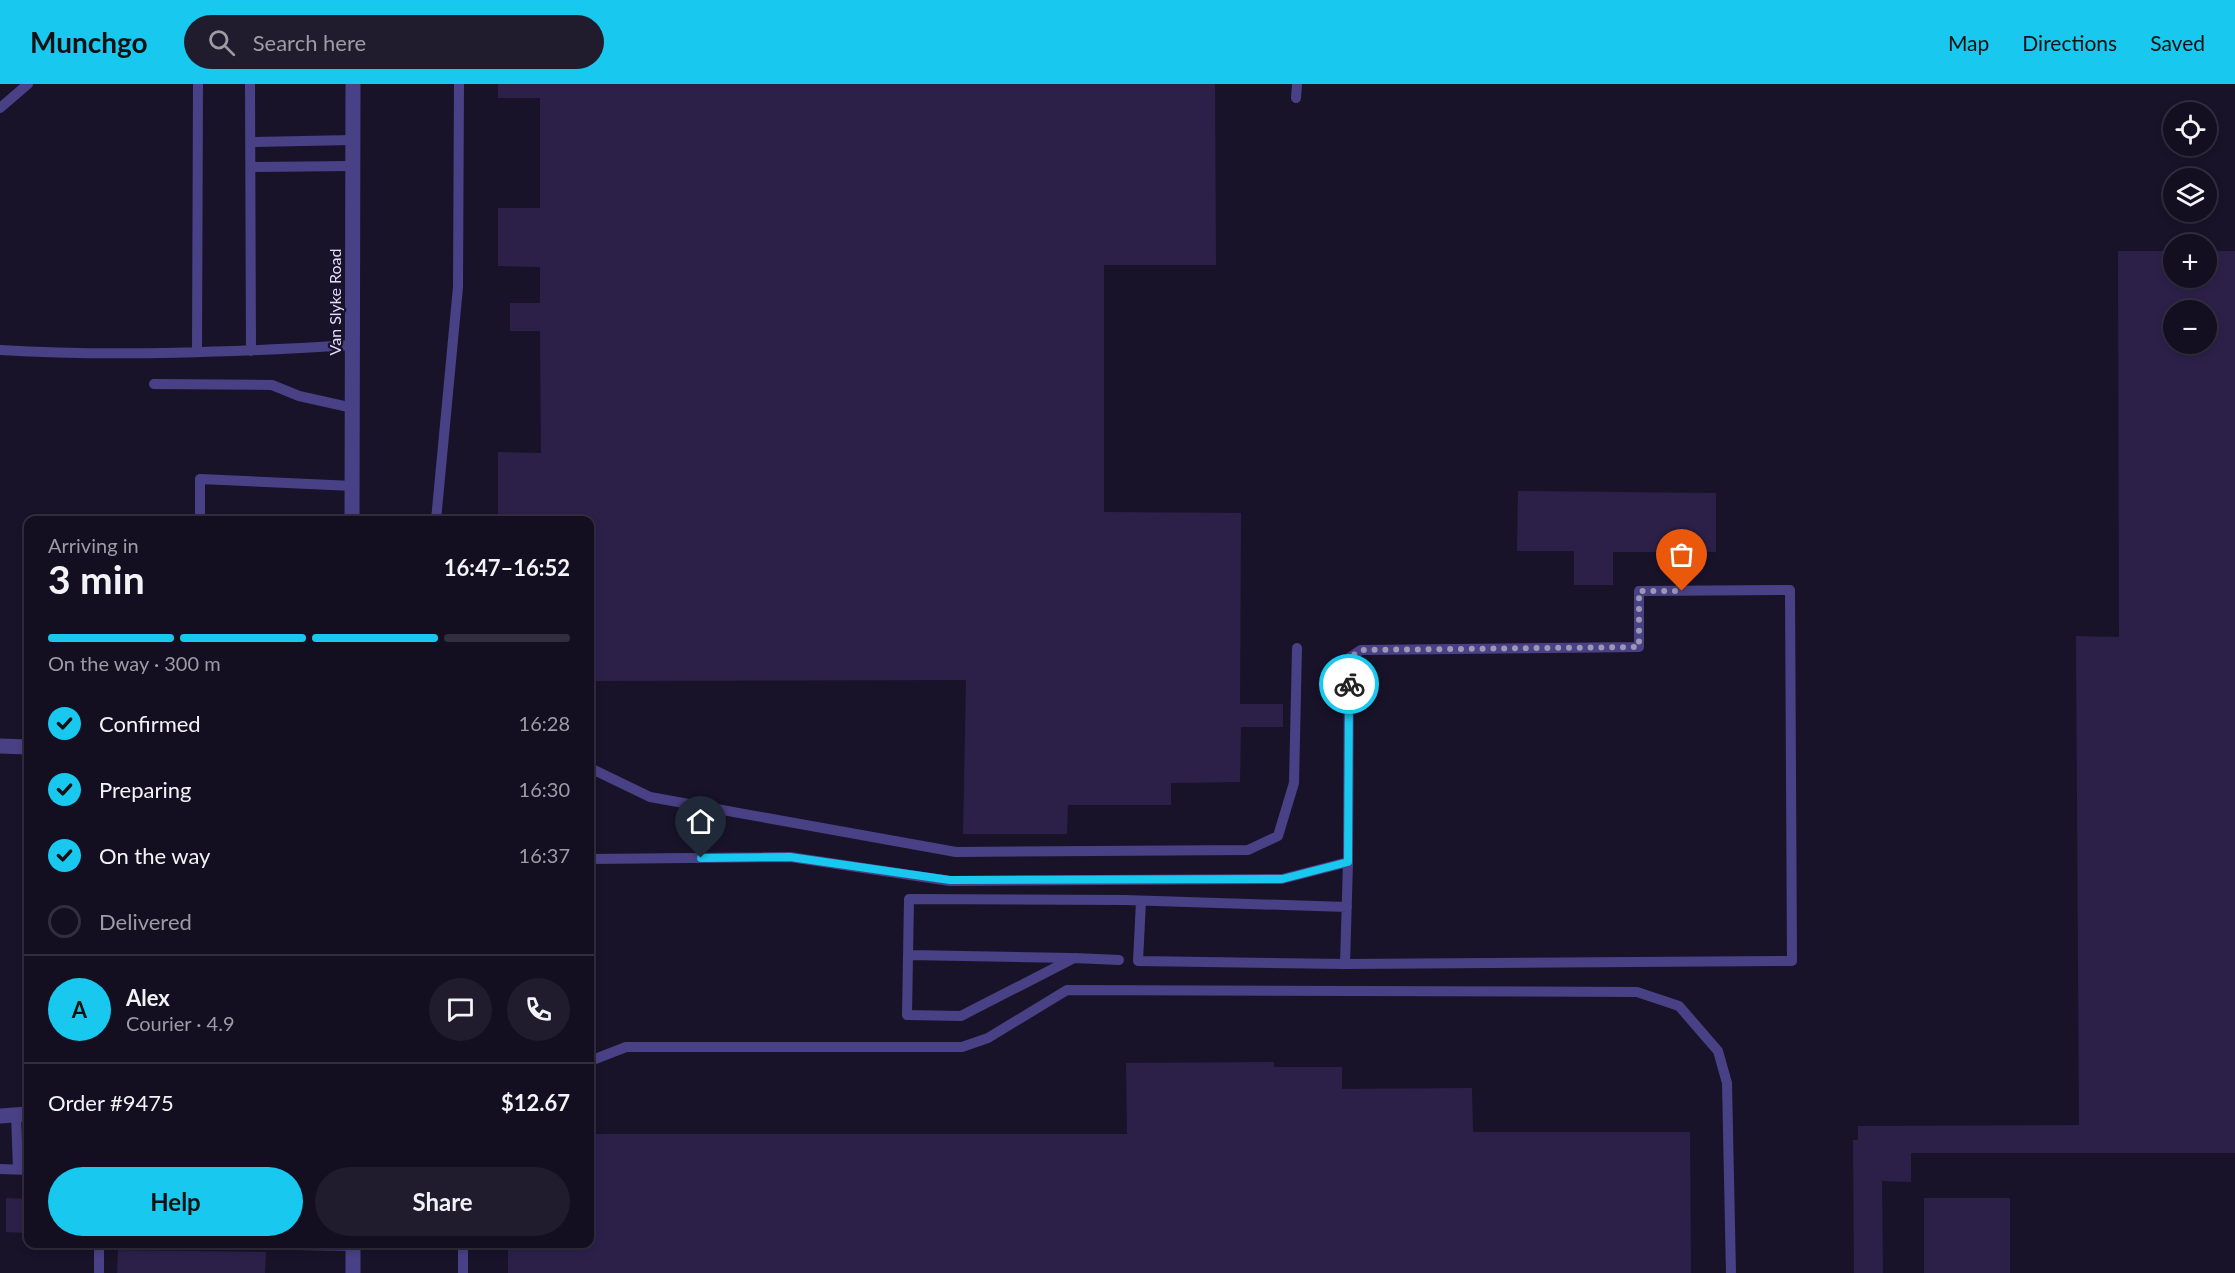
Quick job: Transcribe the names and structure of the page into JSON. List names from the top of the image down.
{
  "streets": {
    "street": ["Van Slyke Road"]
  },
  "page": {
    "header": "Munchgo",
    "search": "Search here",
    "nav": ["Map", "Directions", "Saved"],
    "map_buttons": ["+", "−"],
    "heading": ["3 min", "Arriving in", "16:47–16:52"],
    "panel": [
      "Alex",
      "Courier · 4.9",
      "Order #9475",
      "$12.67"
    ],
    "bar": "On the way · 300 m",
    "list": [
      ["Confirmed", "16:28"],
      ["Preparing", "16:30"],
      ["On the way", "16:37"],
      "Delivered"
    ],
    "round": "A",
    "buttons": ["Help", "Share"]
  }
}
